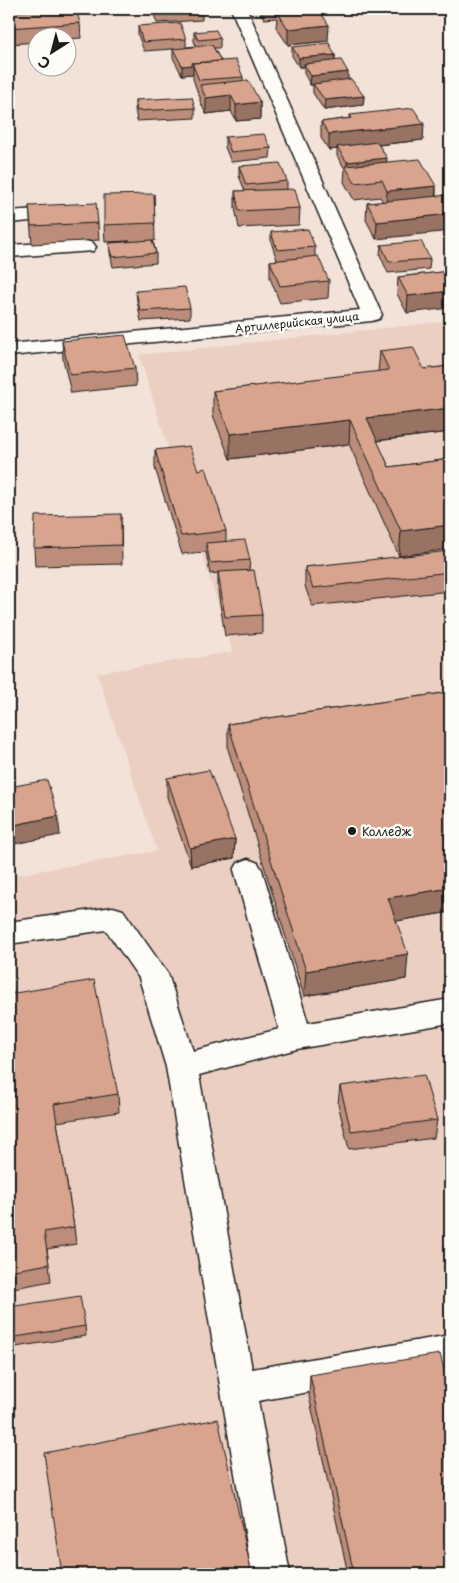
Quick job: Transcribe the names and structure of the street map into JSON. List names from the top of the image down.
{
  "streets": {
    "street": ["Артиллерийская улица"]
  },
  "places": ["Колледж"],
  "north": "bottom left"
}
